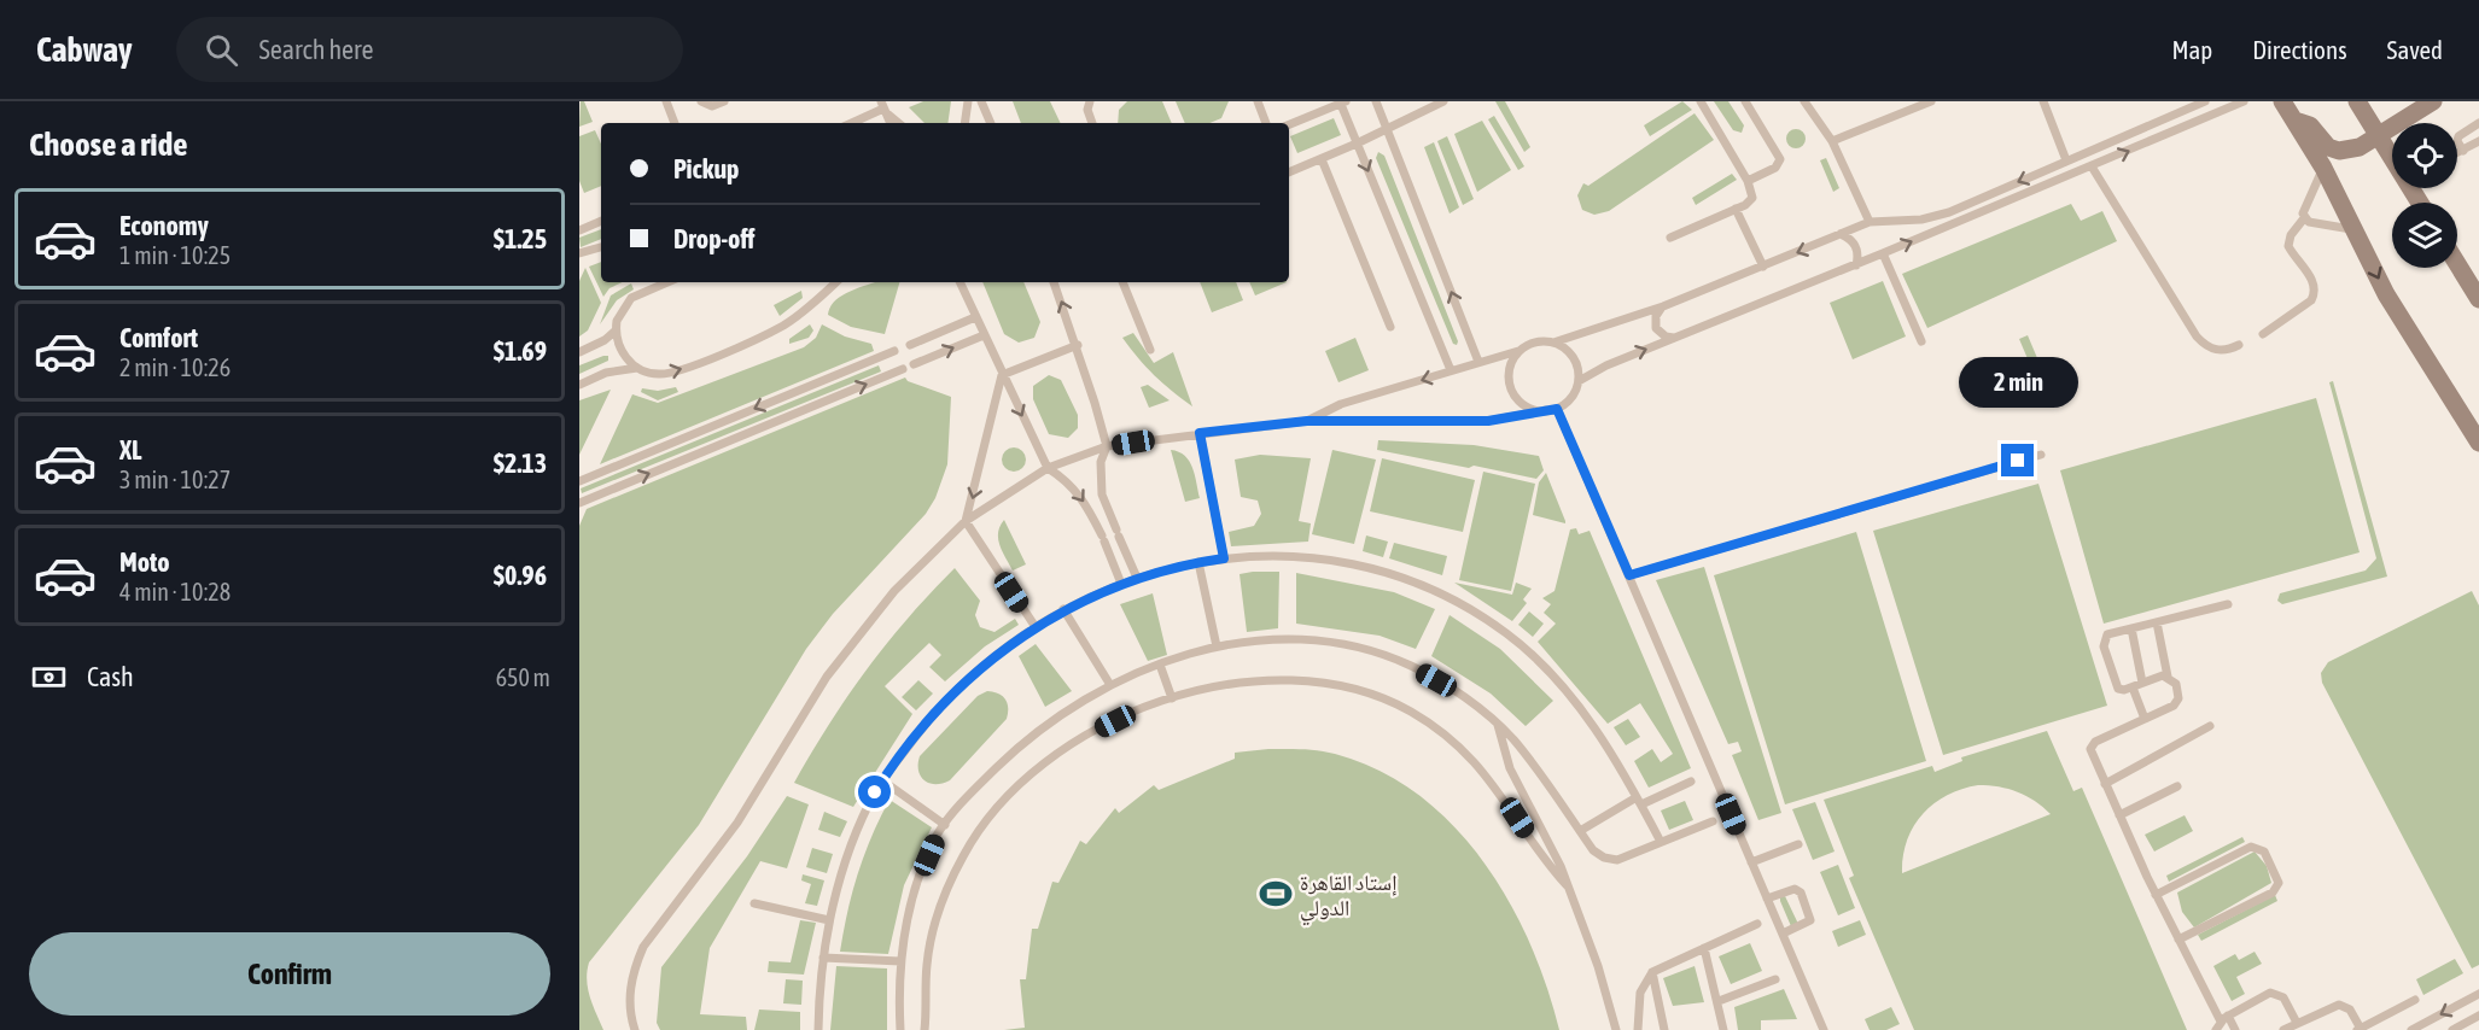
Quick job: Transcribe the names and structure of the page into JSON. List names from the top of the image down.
{
  "places": {
    "sports": ["إستاد القاهرة الدولي"]
  },
  "page": {
    "header": "Cabway",
    "search": "Search here",
    "nav": ["Map", "Directions", "Saved"],
    "heading": "Choose a ride",
    "banner": ["Pickup", "Drop-off"],
    "list": [
      {
        "name": "Economy",
        "note": "1 min · 10:25",
        "value": "$1.25"
      },
      {
        "name": "Comfort",
        "note": "2 min · 10:26",
        "value": "$1.69"
      },
      {
        "name": "XL",
        "note": "3 min · 10:27",
        "value": "$2.13"
      },
      {
        "name": "Moto",
        "note": "4 min · 10:28",
        "value": "$0.96"
      }
    ],
    "bubble": "2 min",
    "pay": ["Cash", "650 m"],
    "buttons": "Confirm"
  }
}
